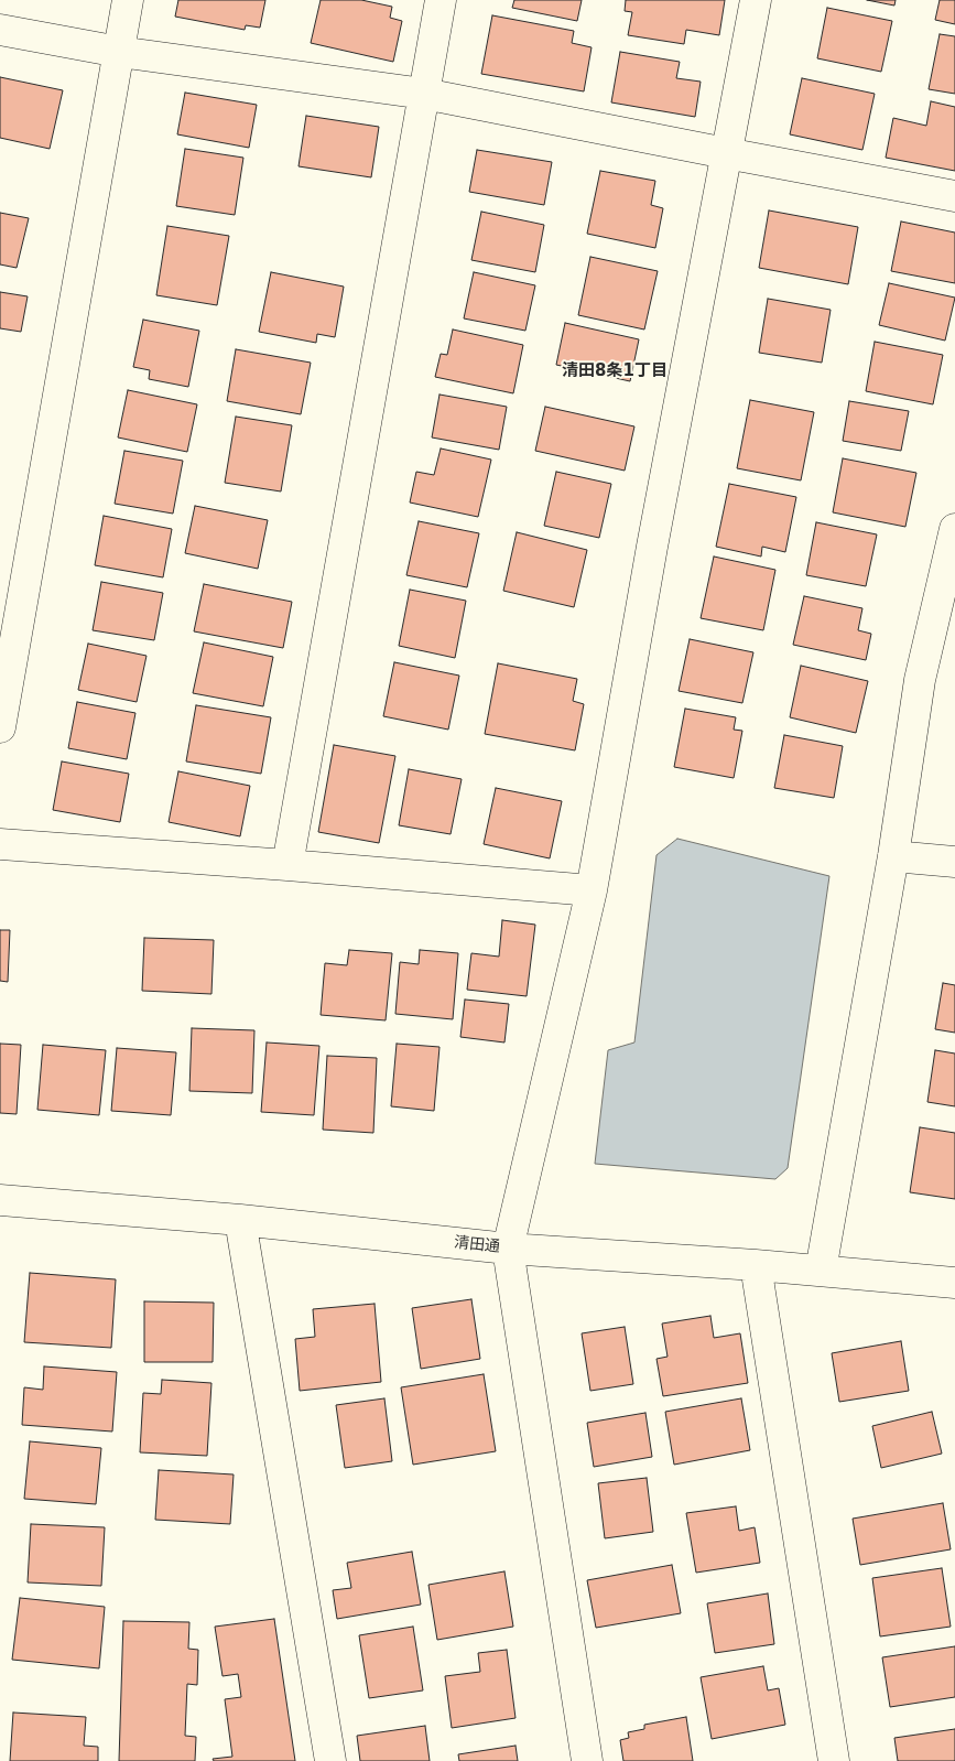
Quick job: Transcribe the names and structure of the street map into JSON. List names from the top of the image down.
{
  "streets": {
    "street": ["清田通"]
  },
  "districts": ["清田8条1丁目"]
}
